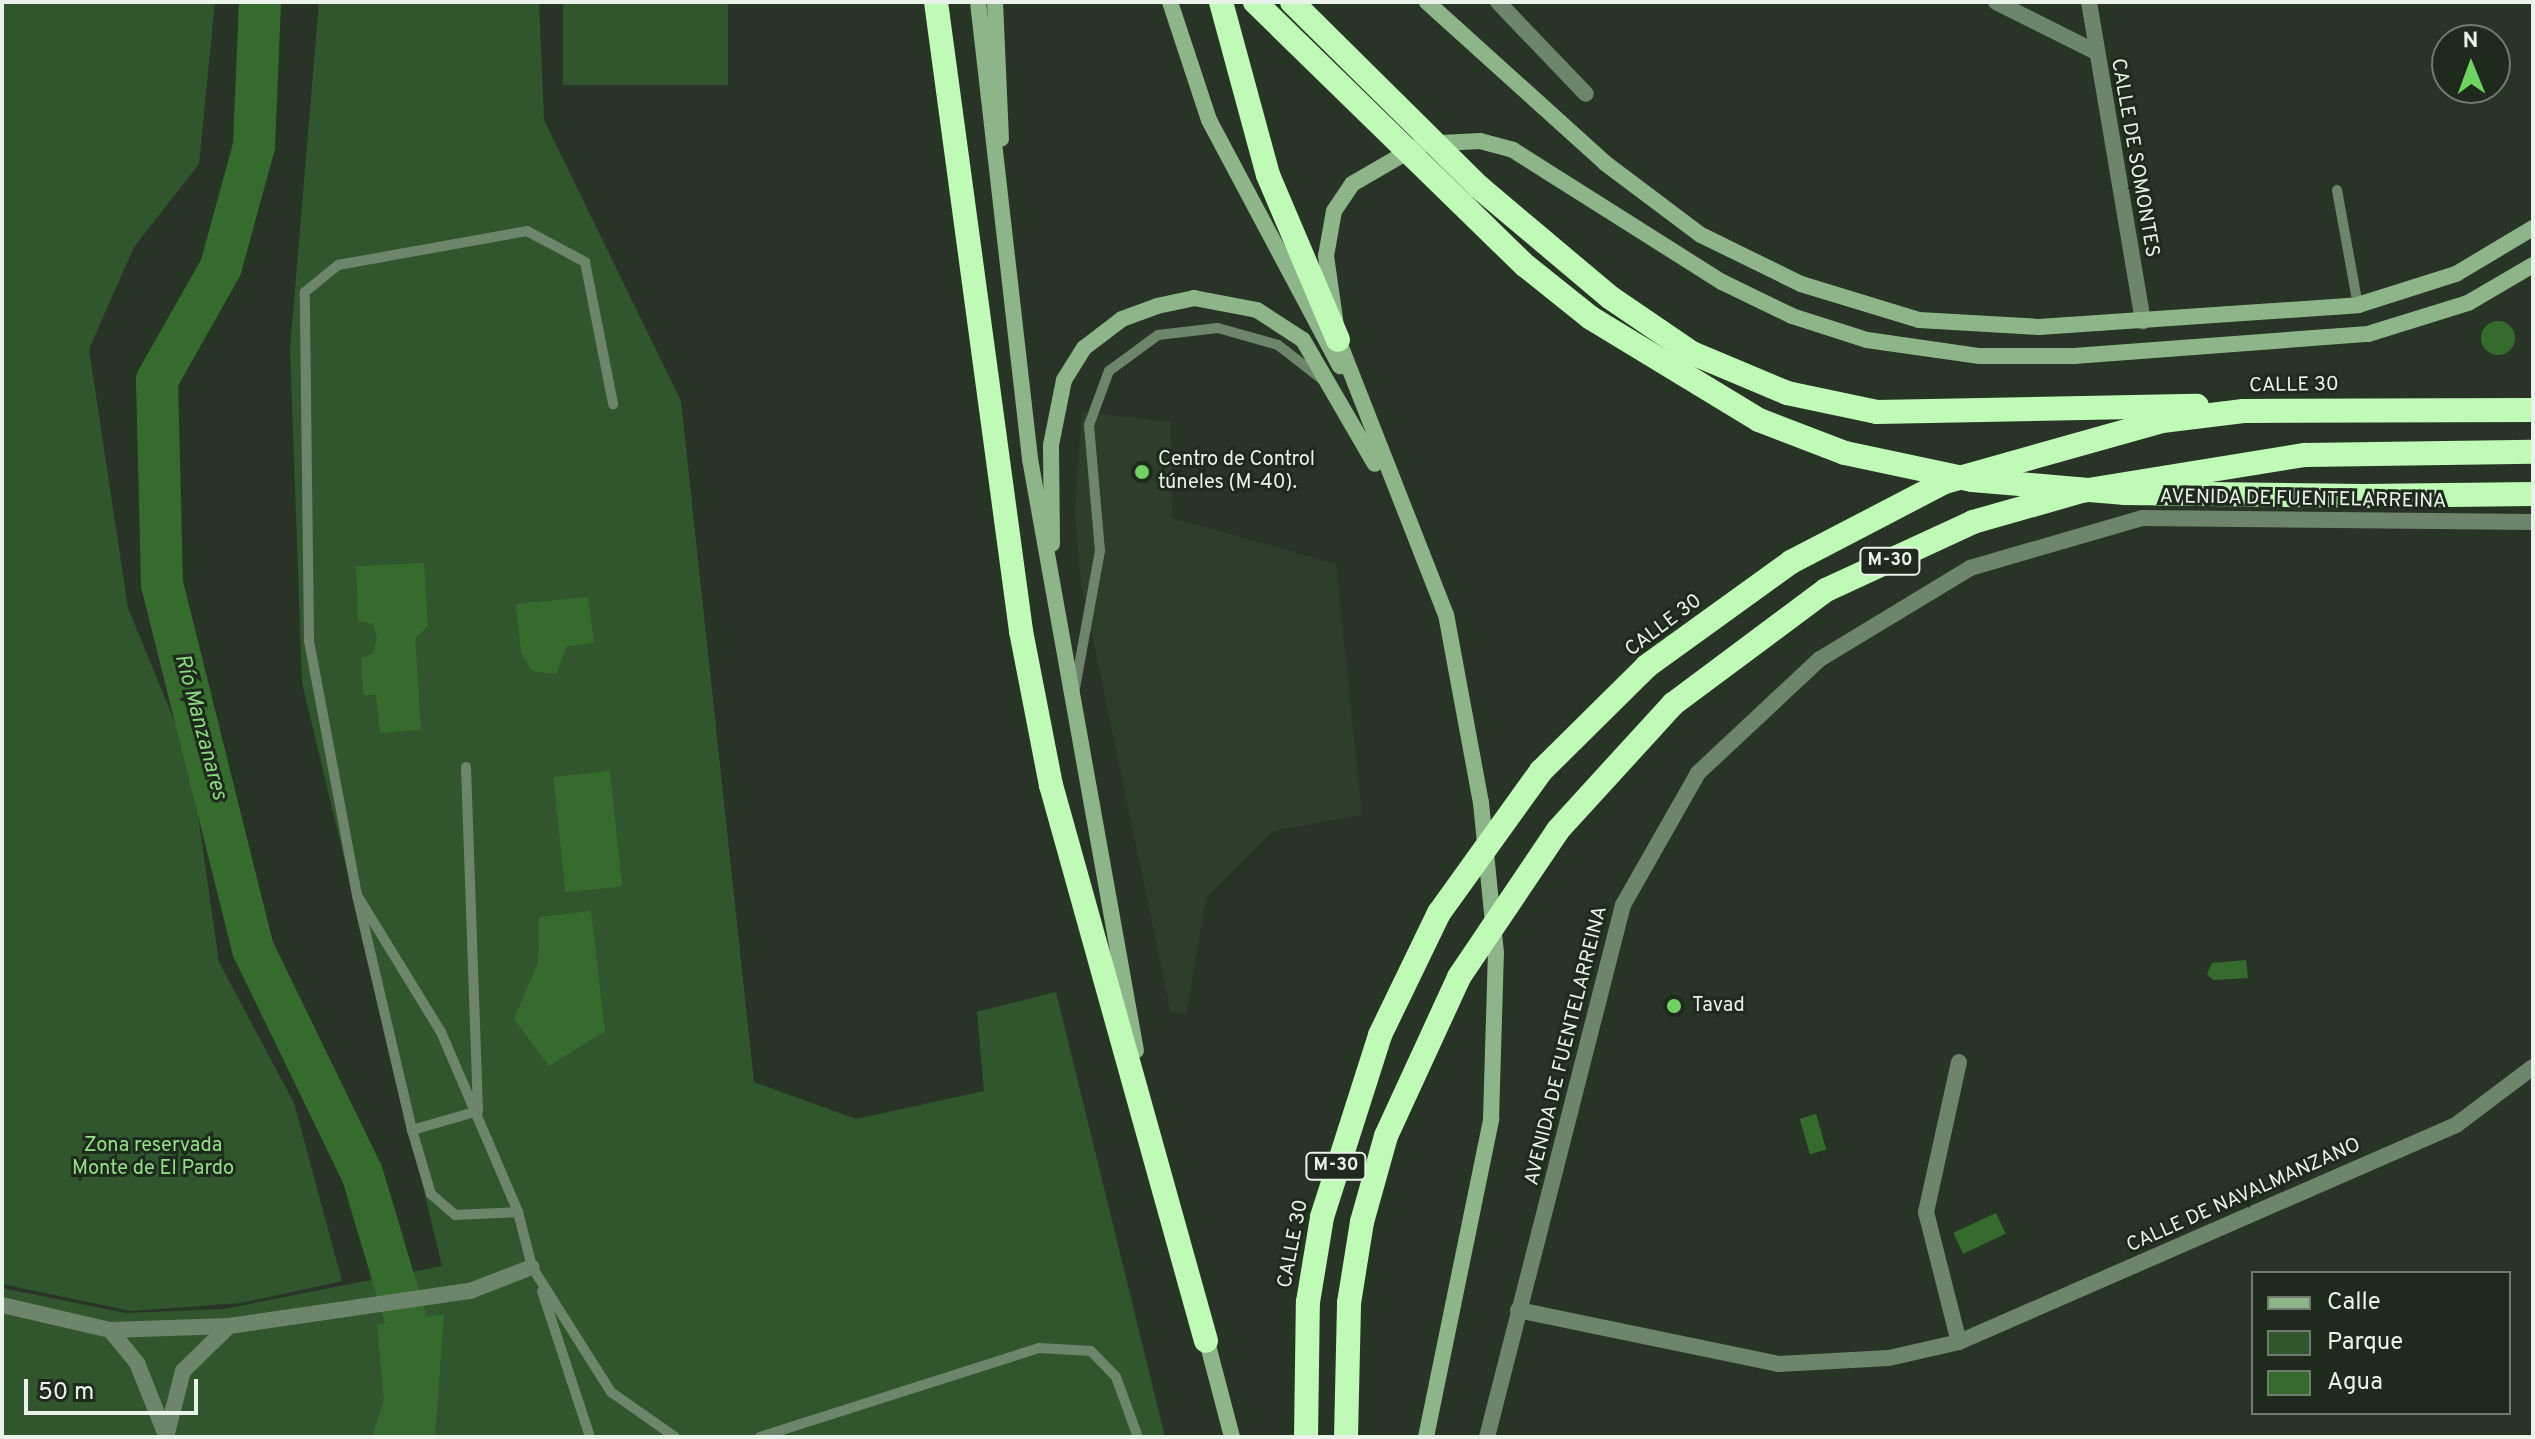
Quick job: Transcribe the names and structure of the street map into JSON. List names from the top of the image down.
{
  "streets": {
    "highway": ["CALLE 30", "M-30"],
    "street": ["CALLE DE SOMONTES", "AVENIDA DE FUENTELARREINA", "CALLE DE NAVALMANZANO"]
  },
  "crossings": [
    ["AVENIDA DE FUENTELARREINA", "CALLE DE NAVALMANZANO"]
  ],
  "water": ["Río Manzanares"],
  "parks": ["Zona reservada Monte de El Pardo"],
  "places": ["Centro de Control túneles (M-40).", "Tavad"],
  "legend": ["Calle", "Parque", "Agua"],
  "scale_bar": "50 m",
  "north": "top"
}
